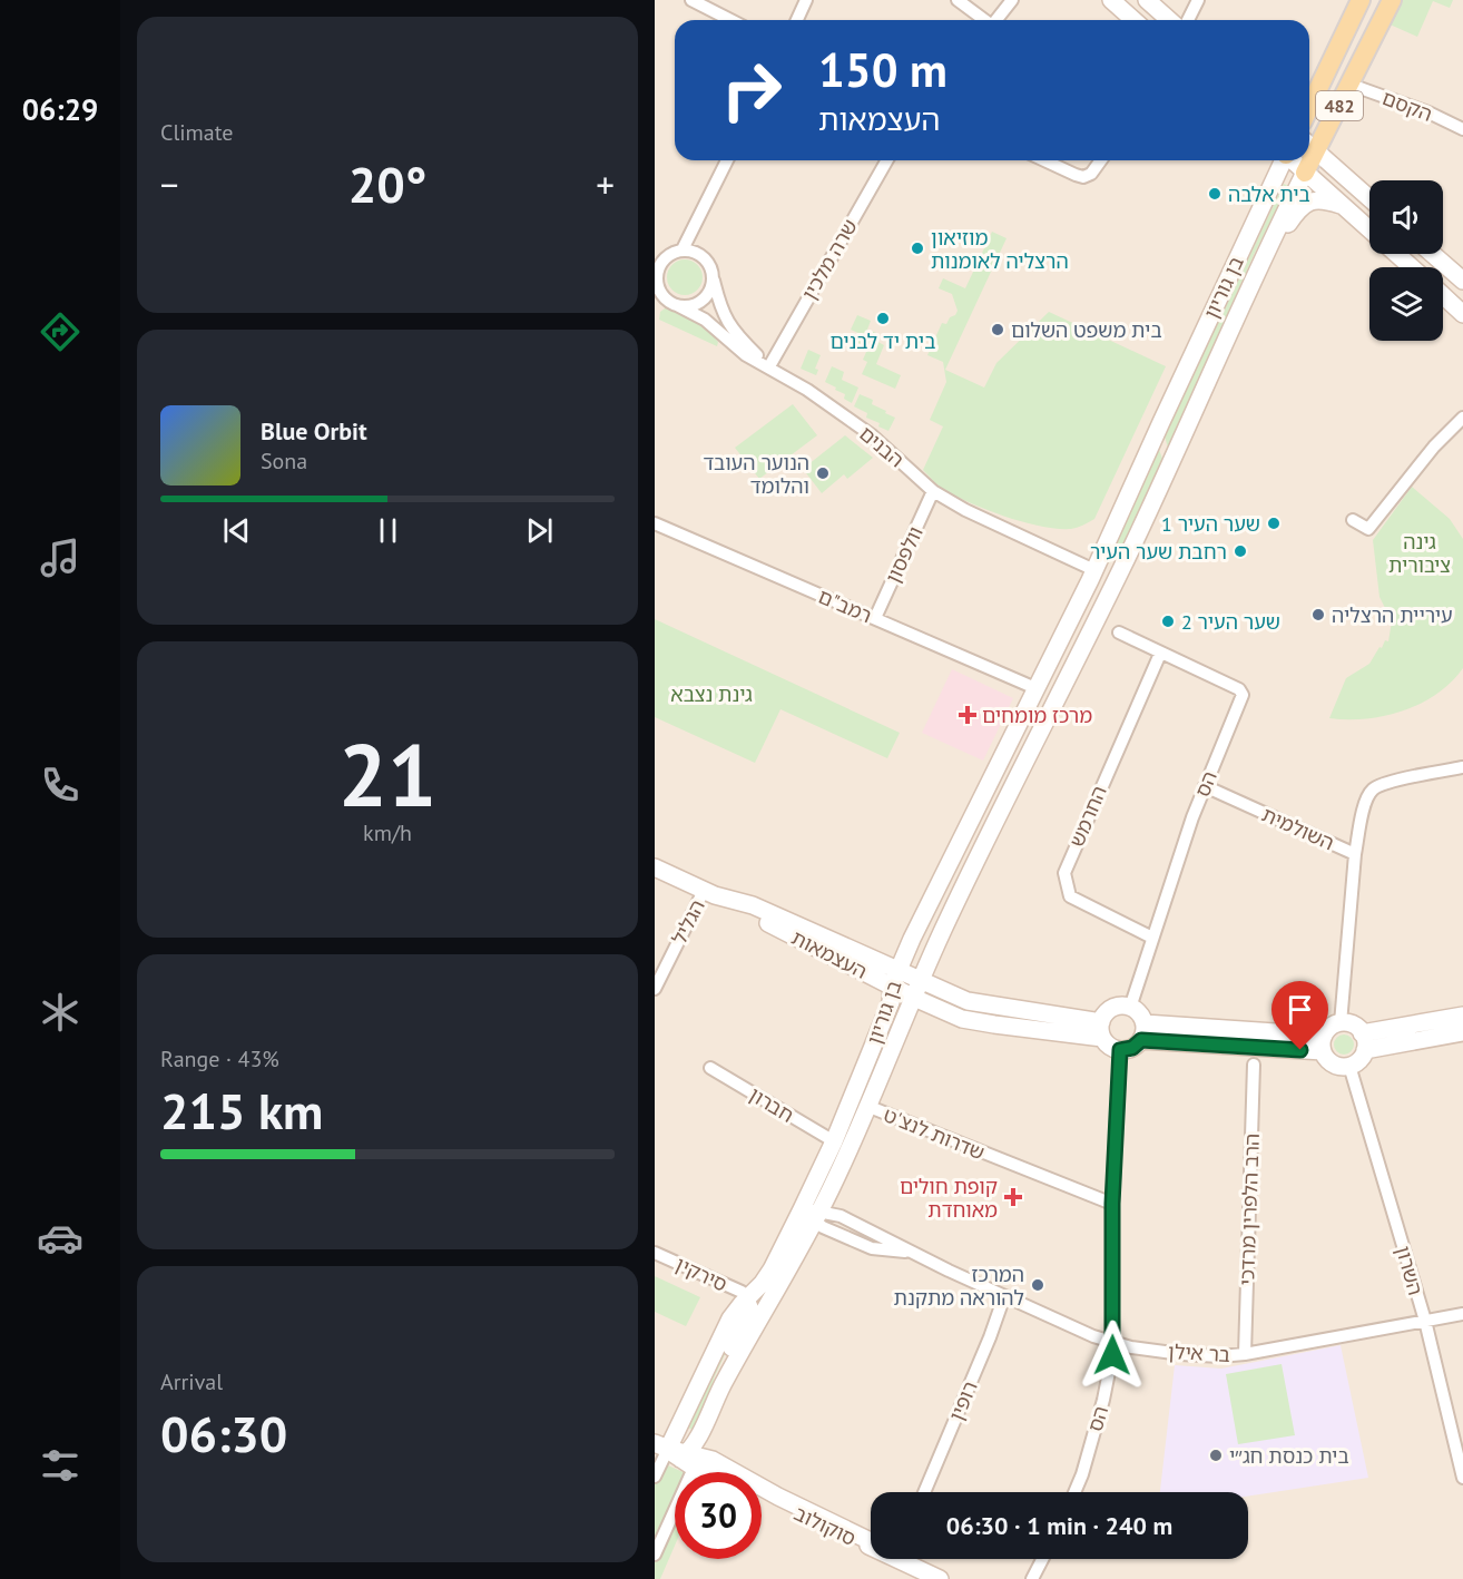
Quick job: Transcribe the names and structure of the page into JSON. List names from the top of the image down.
{
  "streets": {
    "main road": ["482", "בן גוריון"],
    "street": [
      "הקסם",
      "שרה מלכין",
      "הבנים",
      "וולפסון",
      "רמב\"ם",
      "הס",
      "החרמש",
      "השולמית",
      "הגליל",
      "העצמאות",
      "חברון",
      "שדרות לנצ'ט",
      "הרב הלפרין מרדכי",
      "השרון",
      "סירקין",
      "בר אילן",
      "רופין",
      "סוקולוב"
    ]
  },
  "crossings": [
    ["הקסם", "בן גוריון"],
    ["שרה מלכין", "הבנים"],
    ["בן גוריון", "הבנים"],
    ["בן גוריון", "רמב\"ם"],
    ["בן גוריון", "העצמאות"],
    ["בן גוריון", "חברון"],
    ["בן גוריון", "שדרות לנצ'ט"],
    ["בן גוריון", "סירקין"],
    ["בן גוריון", "בר אילן"],
    ["בן גוריון", "סוקולוב"],
    ["הבנים", "וולפסון"],
    ["וולפסון", "רמב\"ם"],
    ["הס", "החרמש"],
    ["הס", "השולמית"],
    ["הס", "העצמאות"],
    ["הס", "שדרות לנצ'ט"],
    ["הס", "בר אילן"],
    ["הגליל", "העצמאות"],
    ["הרב הלפרין מרדכי", "בר אילן"],
    ["השרון", "בר אילן"],
    ["בר אילן", "רופין"]
  ],
  "parks": ["גינה ציבורית", "גינת נצבא"],
  "places": {
    "other": [
      "בית אלבה",
      "מוזיאון הרצליה לאומנות",
      "בית יד לבנים",
      "בית משפט השלום",
      "הנוער העובד והלומד",
      "שער העיר 1",
      "רחבת שער העיר",
      "עיריית הרצליה",
      "שער העיר 2",
      "המרכז להוראה מתקנת",
      "בית כנסת חג״י"
    ],
    "health": ["מרכז מומחים", "קופת חולים מאוחדת"]
  },
  "page": {
    "tabs": "06:29",
    "tile": [
      "Climate",
      ["21", "km/h"],
      ["Range · 43%", "215 km"],
      ["Arrival", "06:30"]
    ],
    "turn": ["150 m", "העצמאות"],
    "heat": ["−", "20°", "+"],
    "song": ["Blue Orbit", "Sona"],
    "limit": "30",
    "trip": "06:30 · 1 min · 240 m"
  }
}
